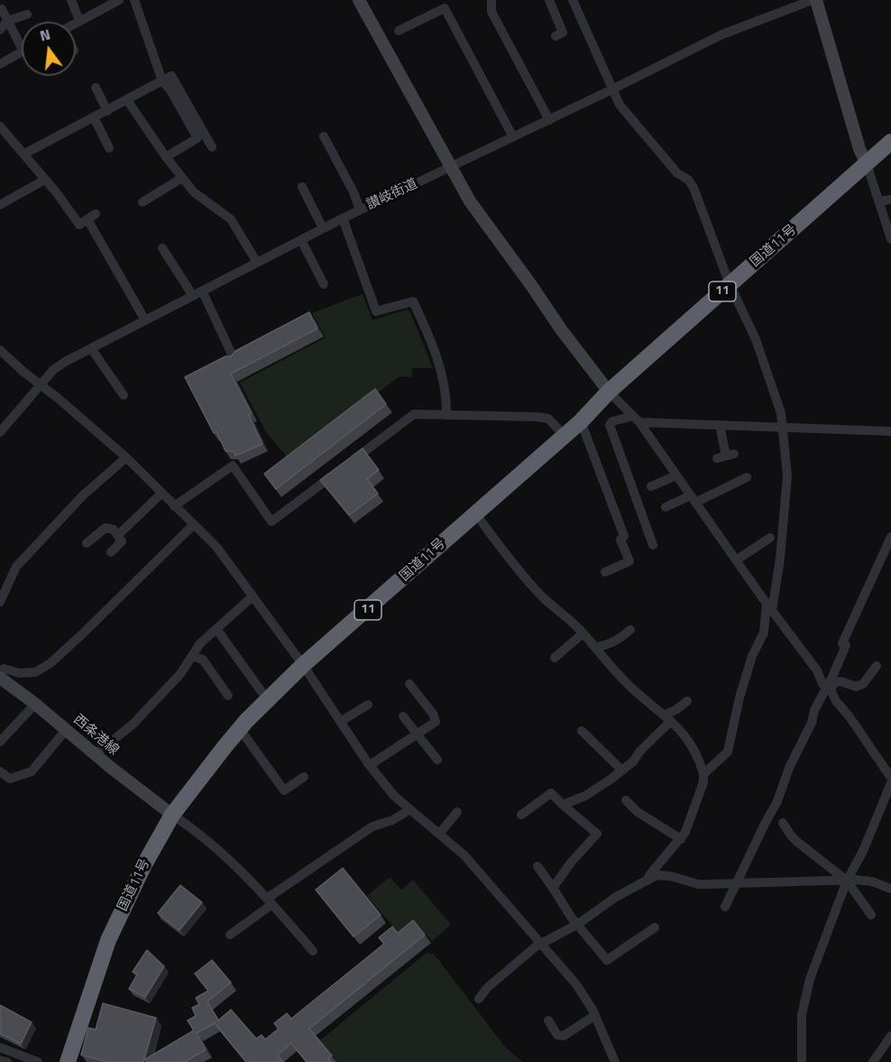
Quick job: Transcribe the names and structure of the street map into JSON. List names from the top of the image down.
{
  "streets": {
    "highway": ["国道11号", "11"],
    "street": ["讃岐街道", "西条港線"]
  },
  "crossings": [
    ["国道11号", "西条港線"]
  ],
  "north": "top"
}
